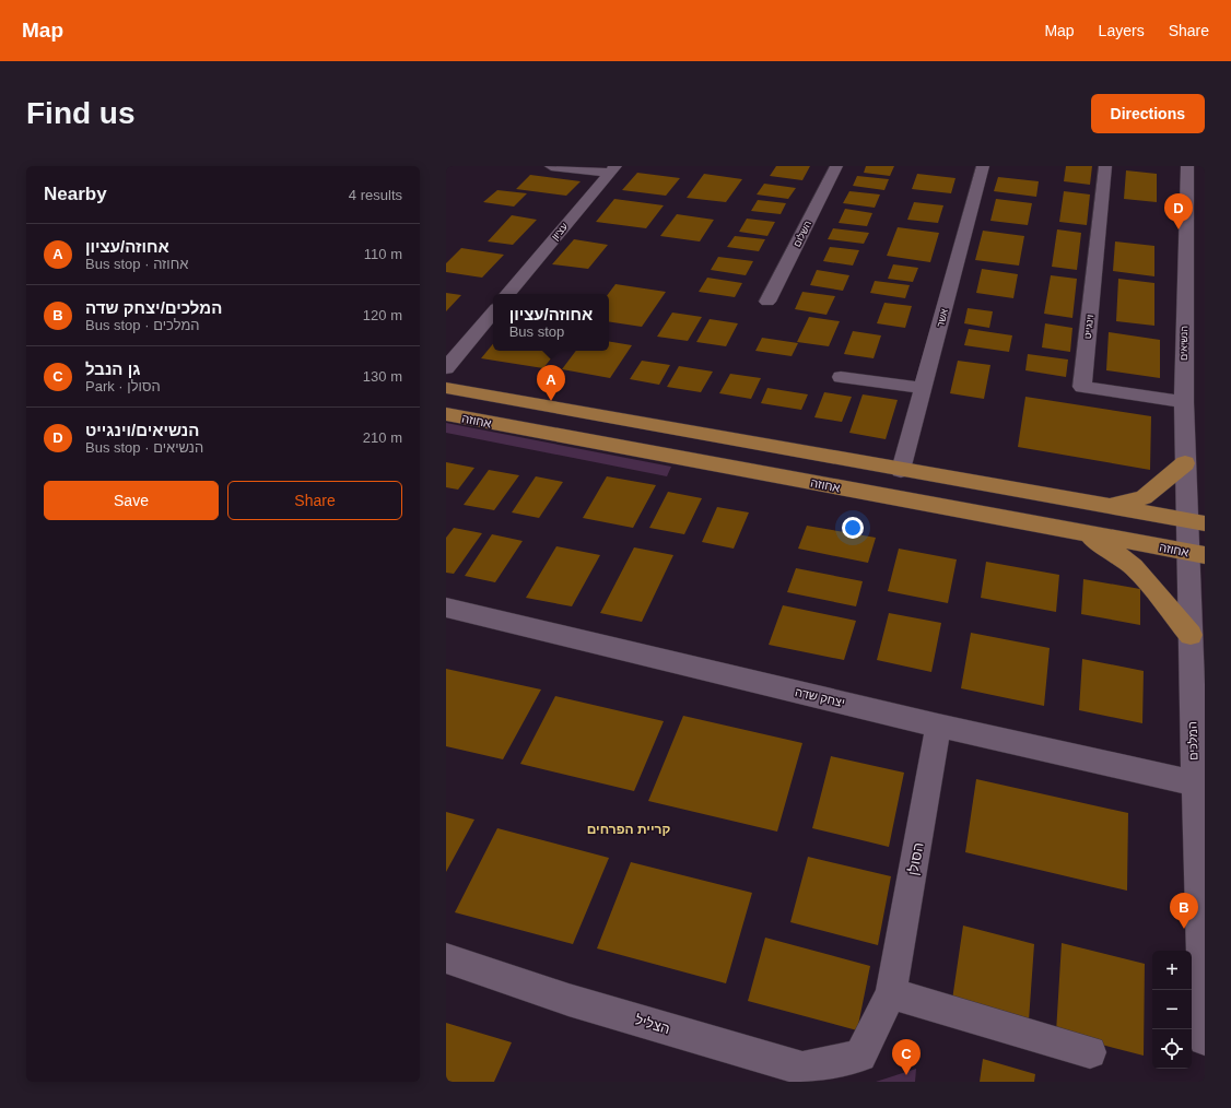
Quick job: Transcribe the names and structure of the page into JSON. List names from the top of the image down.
{
  "streets": {
    "main road": ["אחוזה"],
    "street": [
      "עציון",
      "השלום",
      "אשר",
      "וינגייט",
      "הנשיאים",
      "יצחק שדה",
      "המלכים",
      "הסולן",
      "הצליל"
    ]
  },
  "crossings": [
    ["וינגייט", "הנשיאים"],
    ["הנשיאים", "המלכים"],
    ["אחוזה", "המלכים"],
    ["יצחק שדה", "המלכים"],
    ["יצחק שדה", "הסולן"],
    ["הסולן", "הצליל"]
  ],
  "districts": ["קריית הפרחים"],
  "page": {
    "header": "Map",
    "nav": ["Map", "Layers", "Share"],
    "buttons": [
      "Directions",
      ["Save", "Share"]
    ],
    "title": "Find us",
    "heading": ["Nearby", "4 results"],
    "pins": [
      "D",
      "A",
      "B",
      "C"
    ],
    "list": [
      {
        "mark": "A",
        "name": "אחוזה/עציון",
        "note": "Bus stop · אחוזה",
        "value": "110 m"
      },
      {
        "mark": "B",
        "name": "המלכים/יצחק שדה",
        "note": "Bus stop · המלכים",
        "value": "120 m"
      },
      {
        "mark": "C",
        "name": "גן הנבל",
        "note": "Park · הסולן",
        "value": "130 m"
      },
      {
        "mark": "D",
        "name": "הנשיאים/וינגייט",
        "note": "Bus stop · הנשיאים",
        "value": "210 m"
      }
    ],
    "popup": ["אחוזה/עציון", "Bus stop"],
    "map_buttons": ["+", "−"]
  }
}
